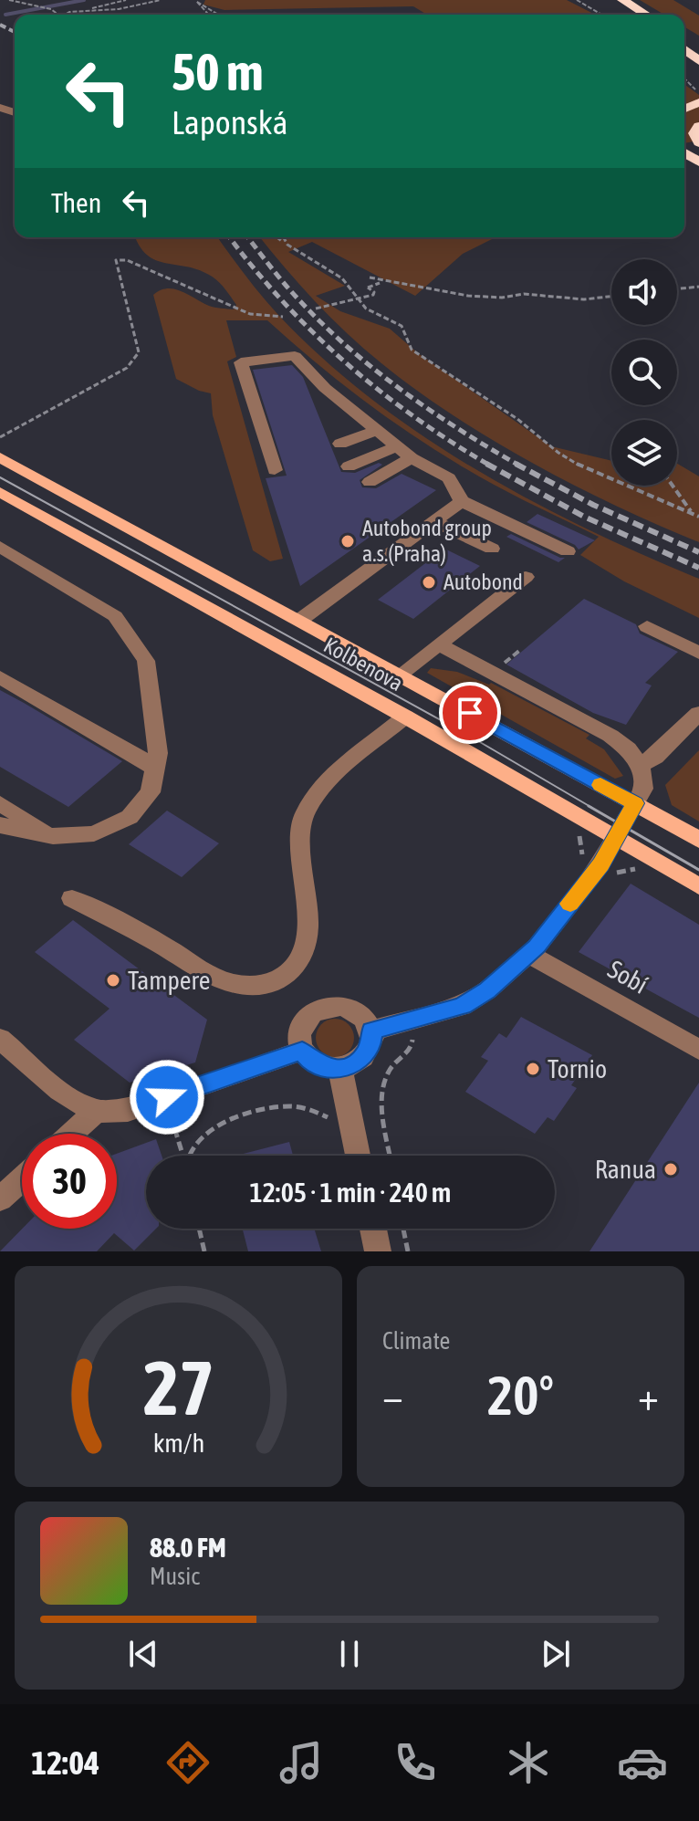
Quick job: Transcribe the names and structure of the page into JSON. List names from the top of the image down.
{
  "streets": {
    "main road": ["Kolbenova"],
    "street": ["Sobí"]
  },
  "places": [
    "Autobond group a.s.(Praha)",
    "Autobond",
    "Tampere",
    "Tornio",
    "Ranua"
  ],
  "page": {
    "turn": ["50 m", "Laponská"],
    "then": "Then",
    "limit": "30",
    "trip": "12:05 · 1 min · 240 m",
    "tile": "Climate",
    "heat": ["−", "20°", "+"],
    "song": ["88.0 FM", "Music"],
    "tabs": "12:04",
    "gauge": ["27", "km/h"]
  }
}
